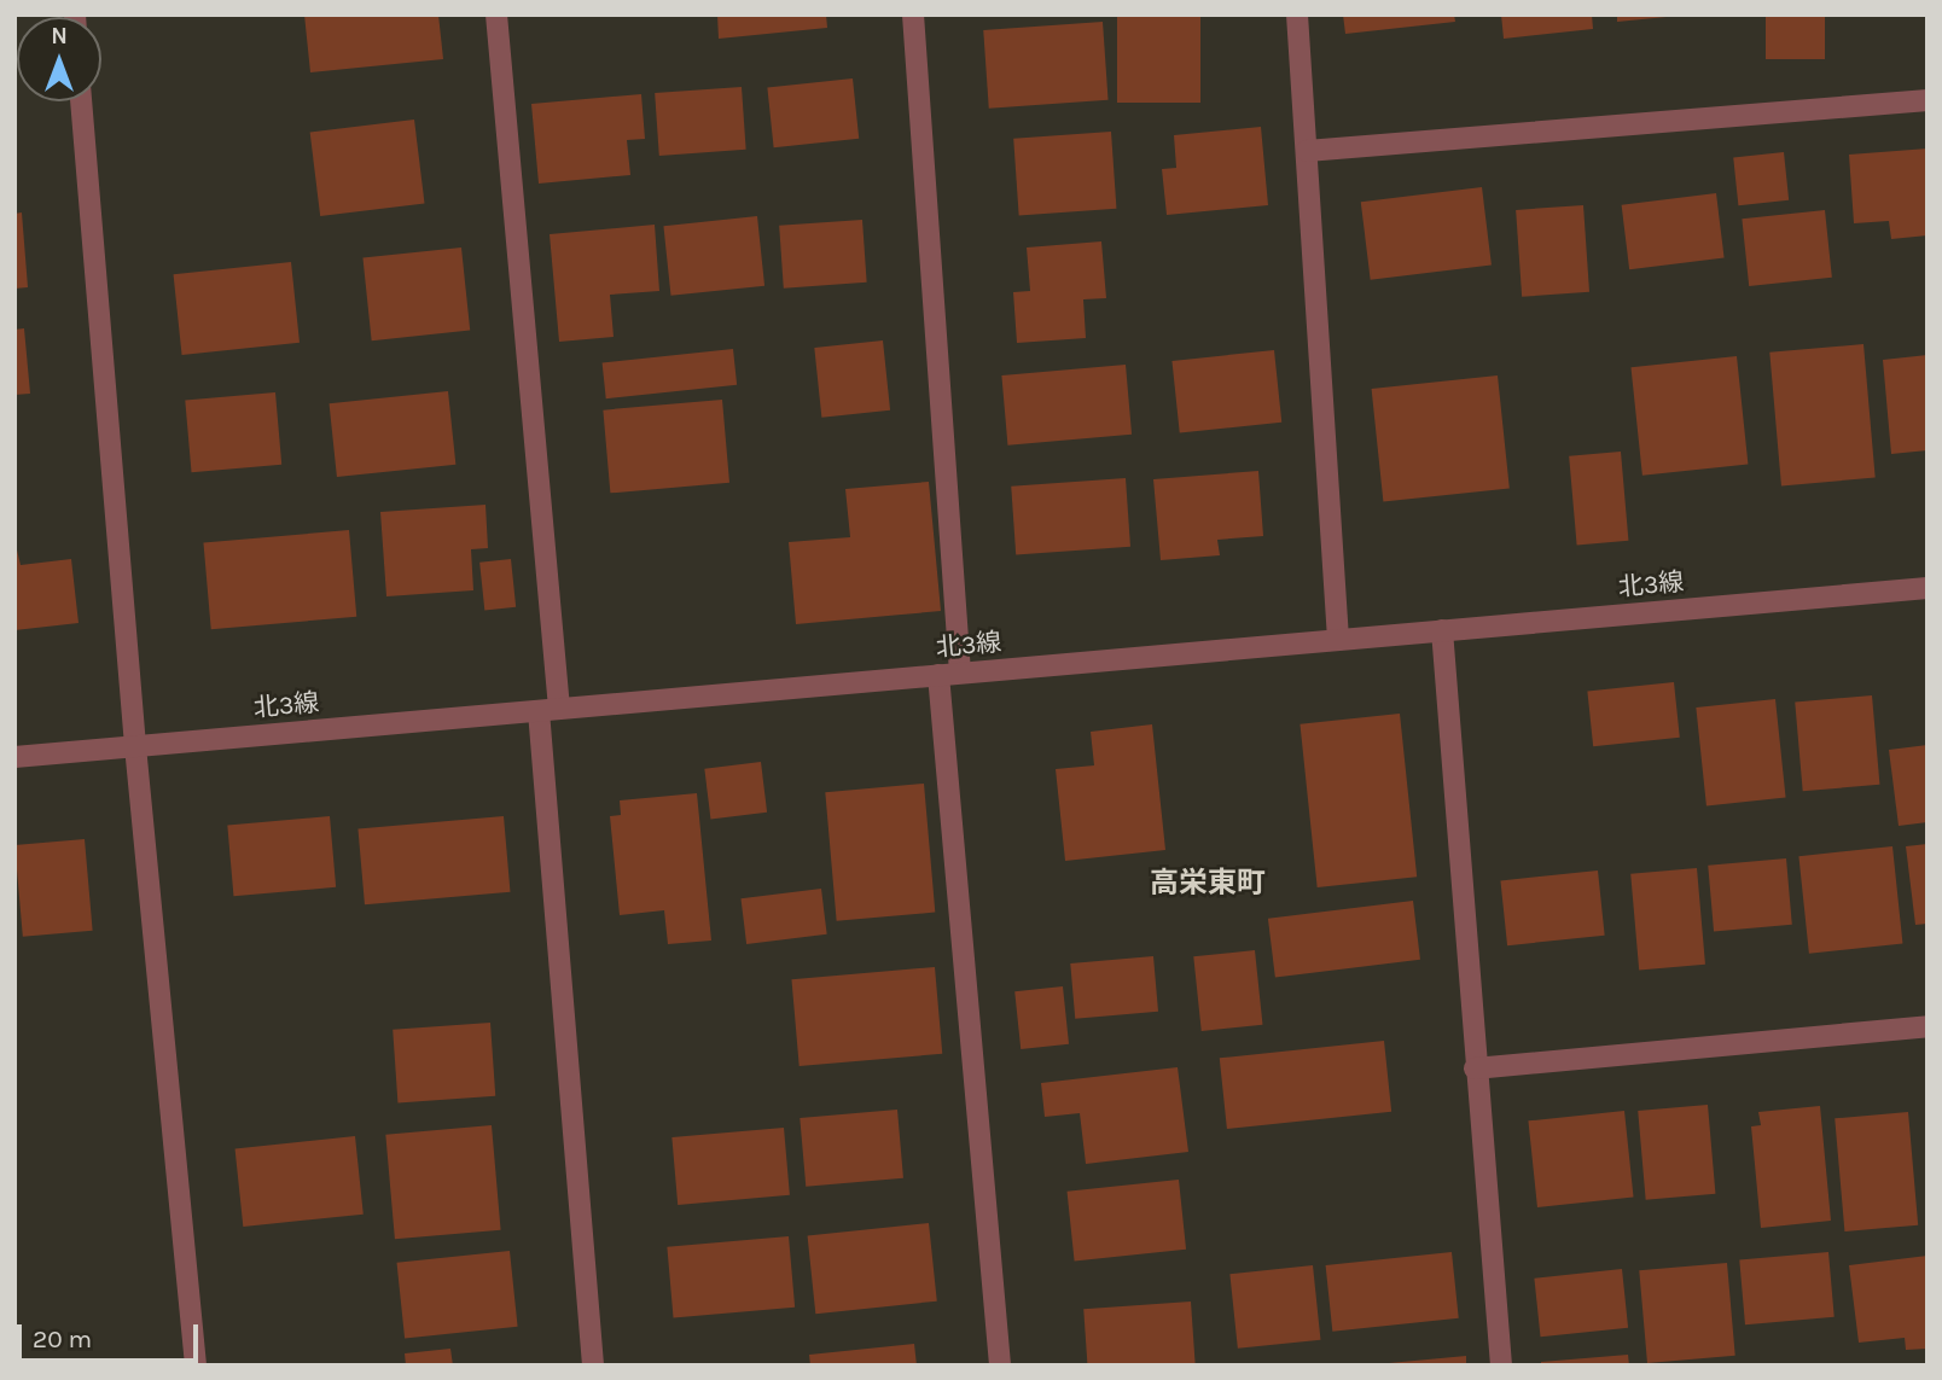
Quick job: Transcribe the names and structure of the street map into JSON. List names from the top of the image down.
{
  "streets": {
    "street": ["北3線"]
  },
  "districts": ["高栄東町"],
  "scale_bar": "20 m",
  "north": "top"
}
